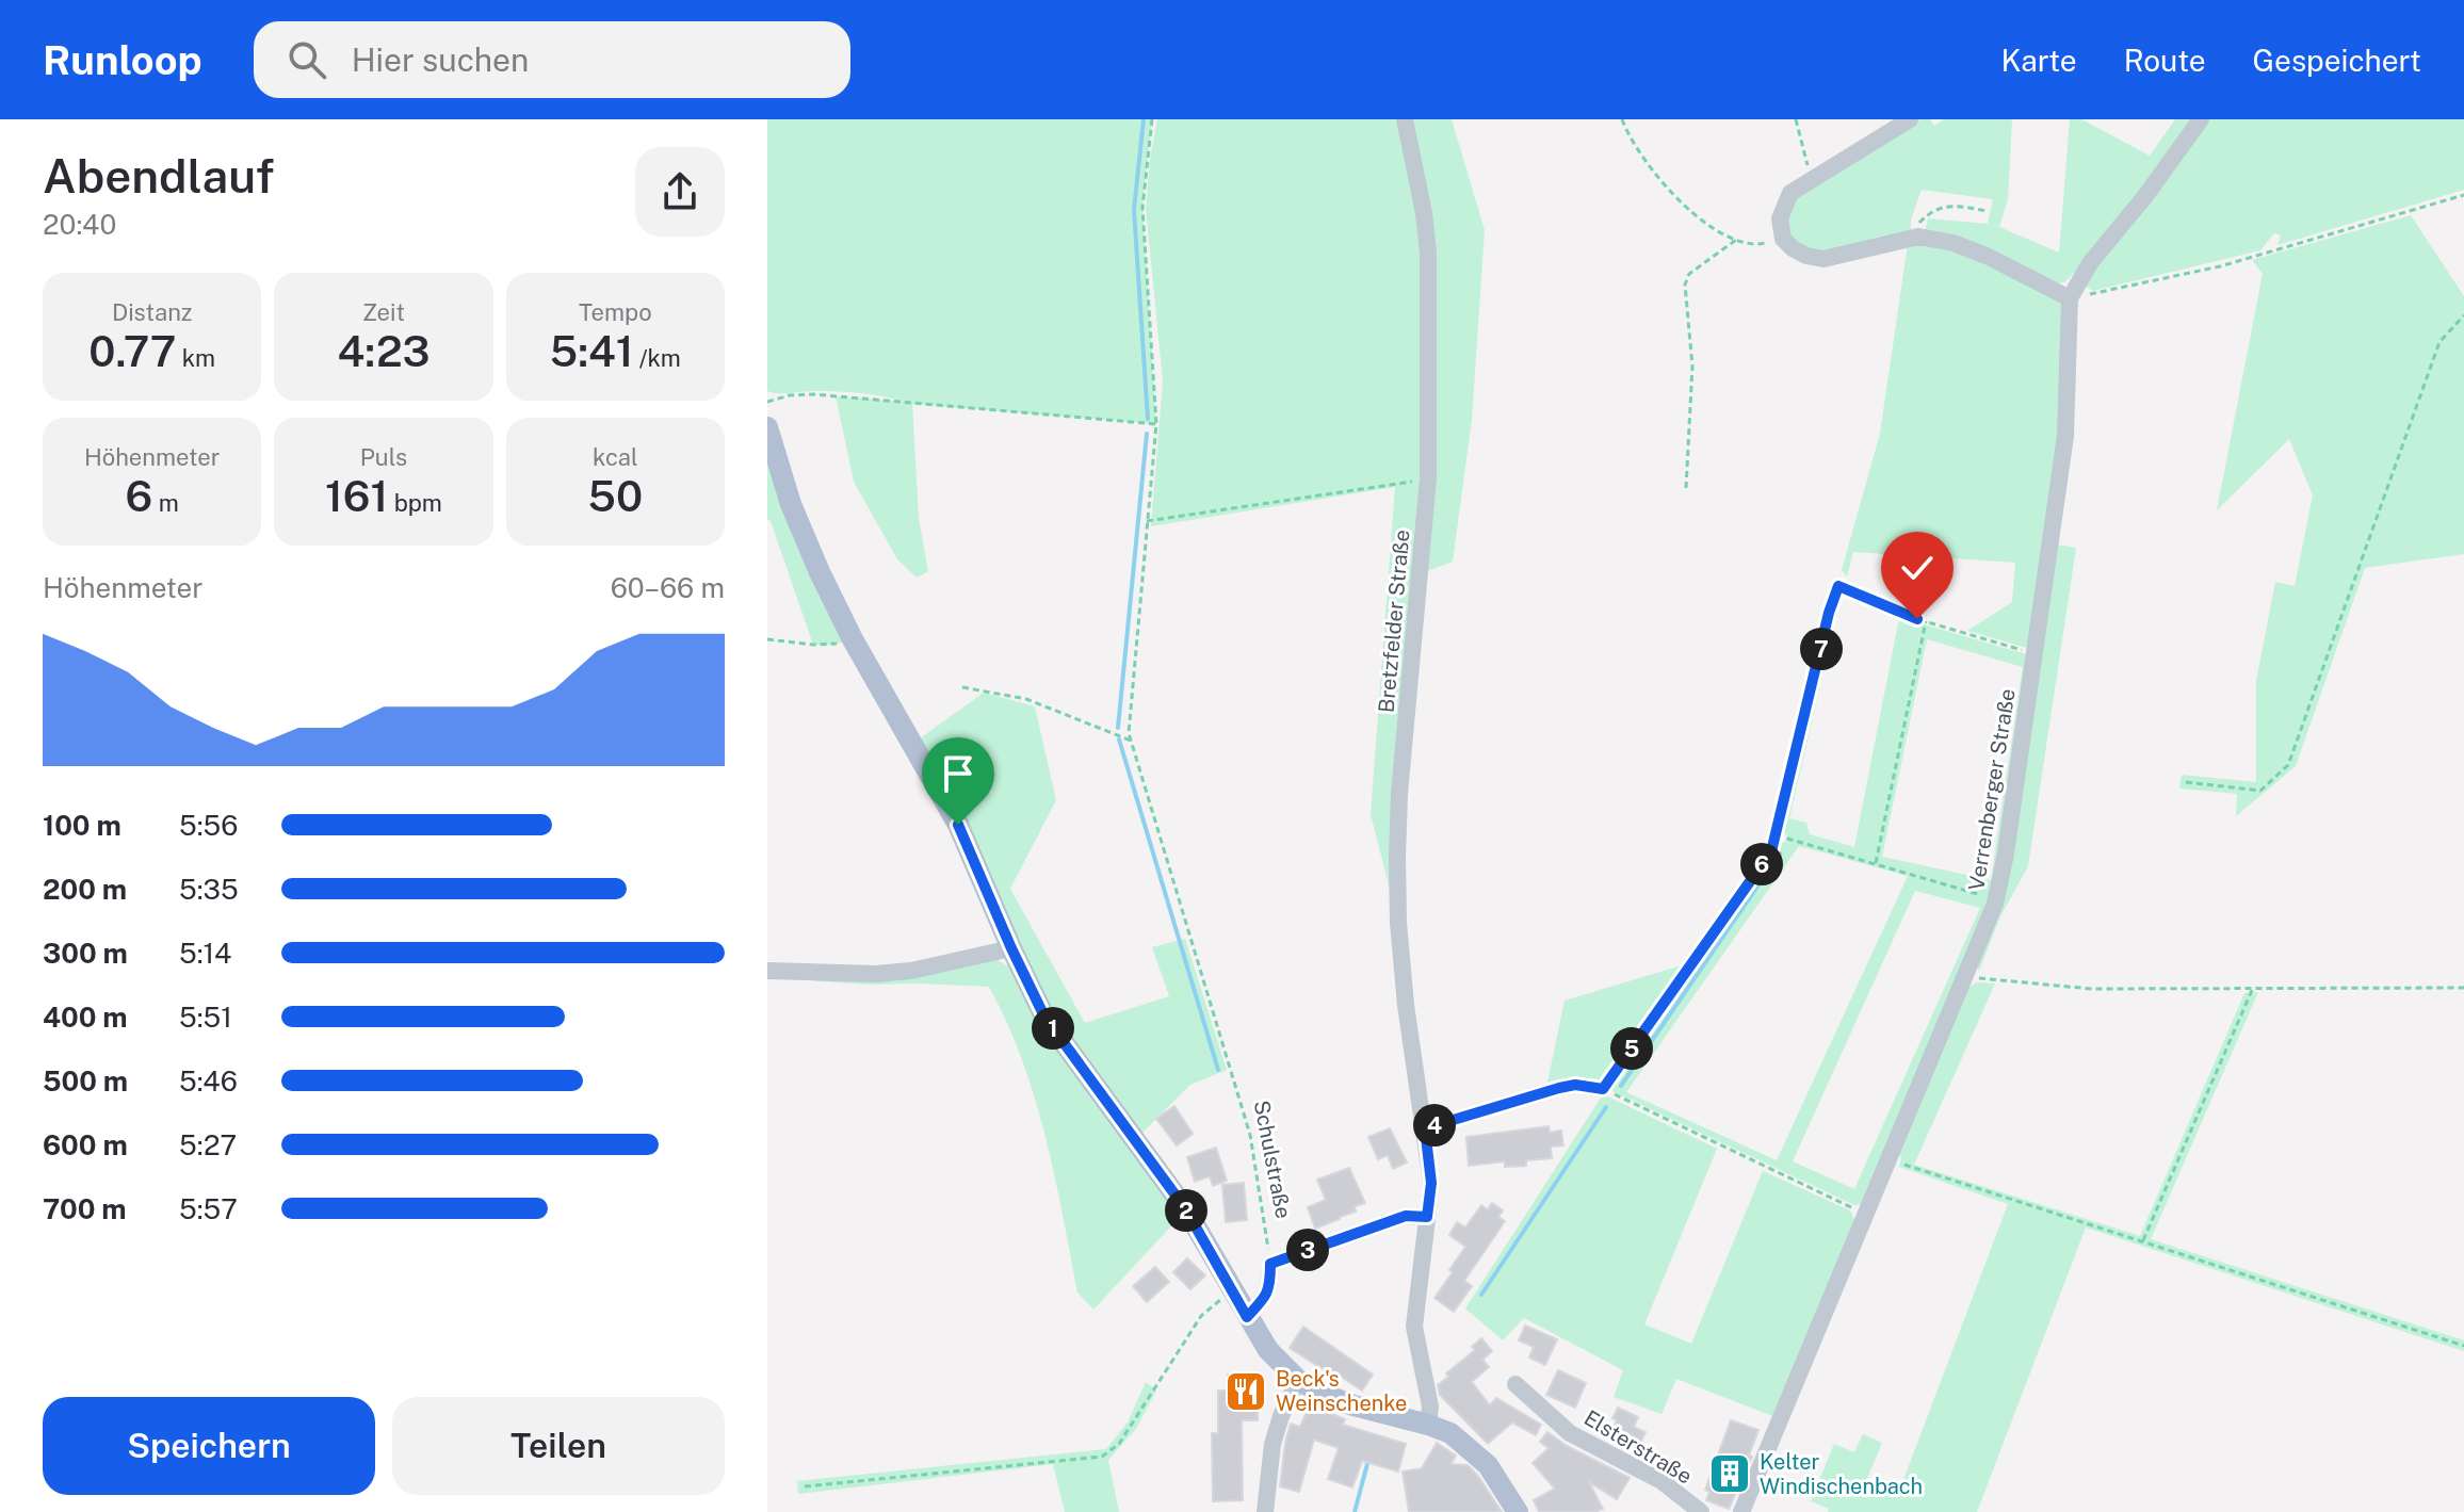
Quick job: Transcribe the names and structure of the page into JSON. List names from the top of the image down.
{
  "streets": {
    "street": ["Bretzfelder Straße", "Verrenberger Straße", "Elsterstraße"],
    "path": ["Schulstraße"]
  },
  "places": {
    "restaurant": ["Beck's Weinschenke"],
    "building": ["Kelter Windischenbach"]
  },
  "page": {
    "header": "Runloop",
    "search": "Hier suchen",
    "nav": ["Karte", "Route", "Gespeichert"],
    "heading": ["Abendlauf", "20:40"],
    "stats": [
      ["Distanz", "0.77 km"],
      ["Zeit", "4:23"],
      ["Tempo", "5:41 /km"],
      ["Höhenmeter", "6 m"],
      ["Puls", "161 bpm"],
      ["kcal", "50"]
    ],
    "chart": ["Höhenmeter", "60–66 m"],
    "pins": [
      "7",
      "6",
      "1",
      "5",
      "4",
      "2",
      "3"
    ],
    "list": [
      {
        "name": "100 m",
        "note": "5:56"
      },
      {
        "name": "200 m",
        "note": "5:35"
      },
      {
        "name": "300 m",
        "note": "5:14"
      },
      {
        "name": "400 m",
        "note": "5:51"
      },
      {
        "name": "500 m",
        "note": "5:46"
      },
      {
        "name": "600 m",
        "note": "5:27"
      },
      {
        "name": "700 m",
        "note": "5:57"
      }
    ],
    "buttons": ["Speichern", "Teilen"]
  }
}
